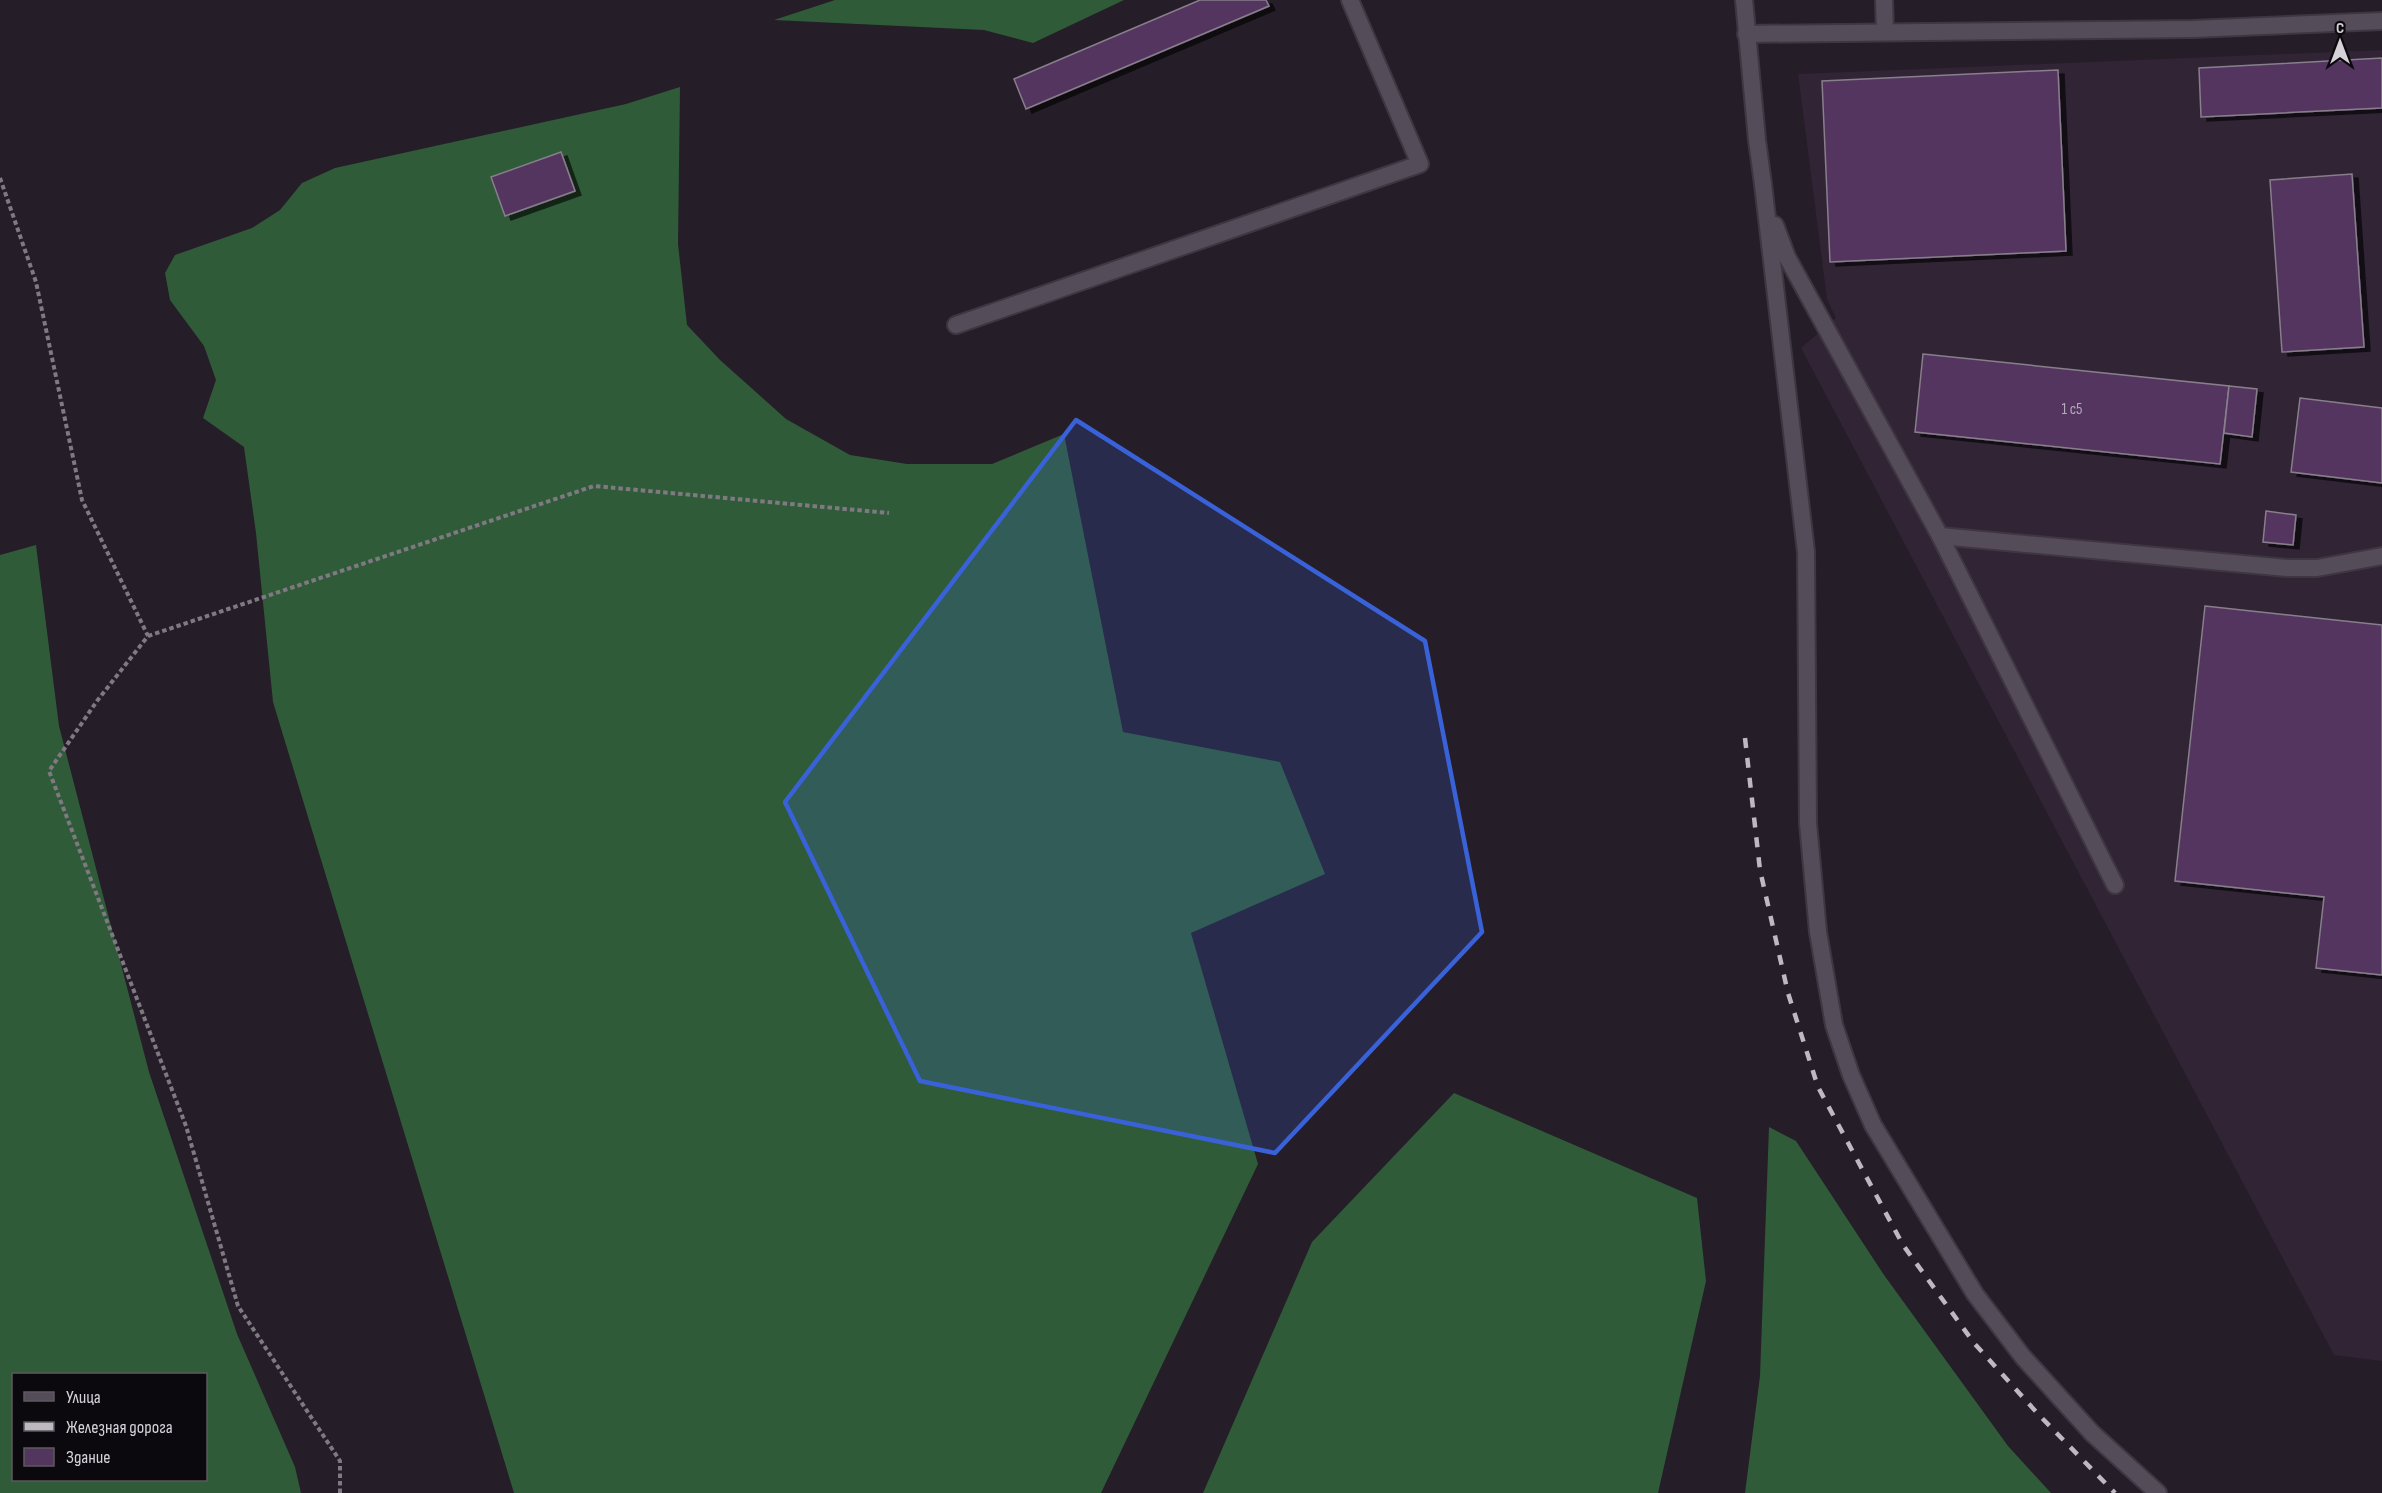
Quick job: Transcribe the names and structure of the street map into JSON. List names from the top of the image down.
{
  "house_numbers": ["1 с5"],
  "legend": ["Улица", "Железная дорога", "Здание"],
  "north": "top"
}
